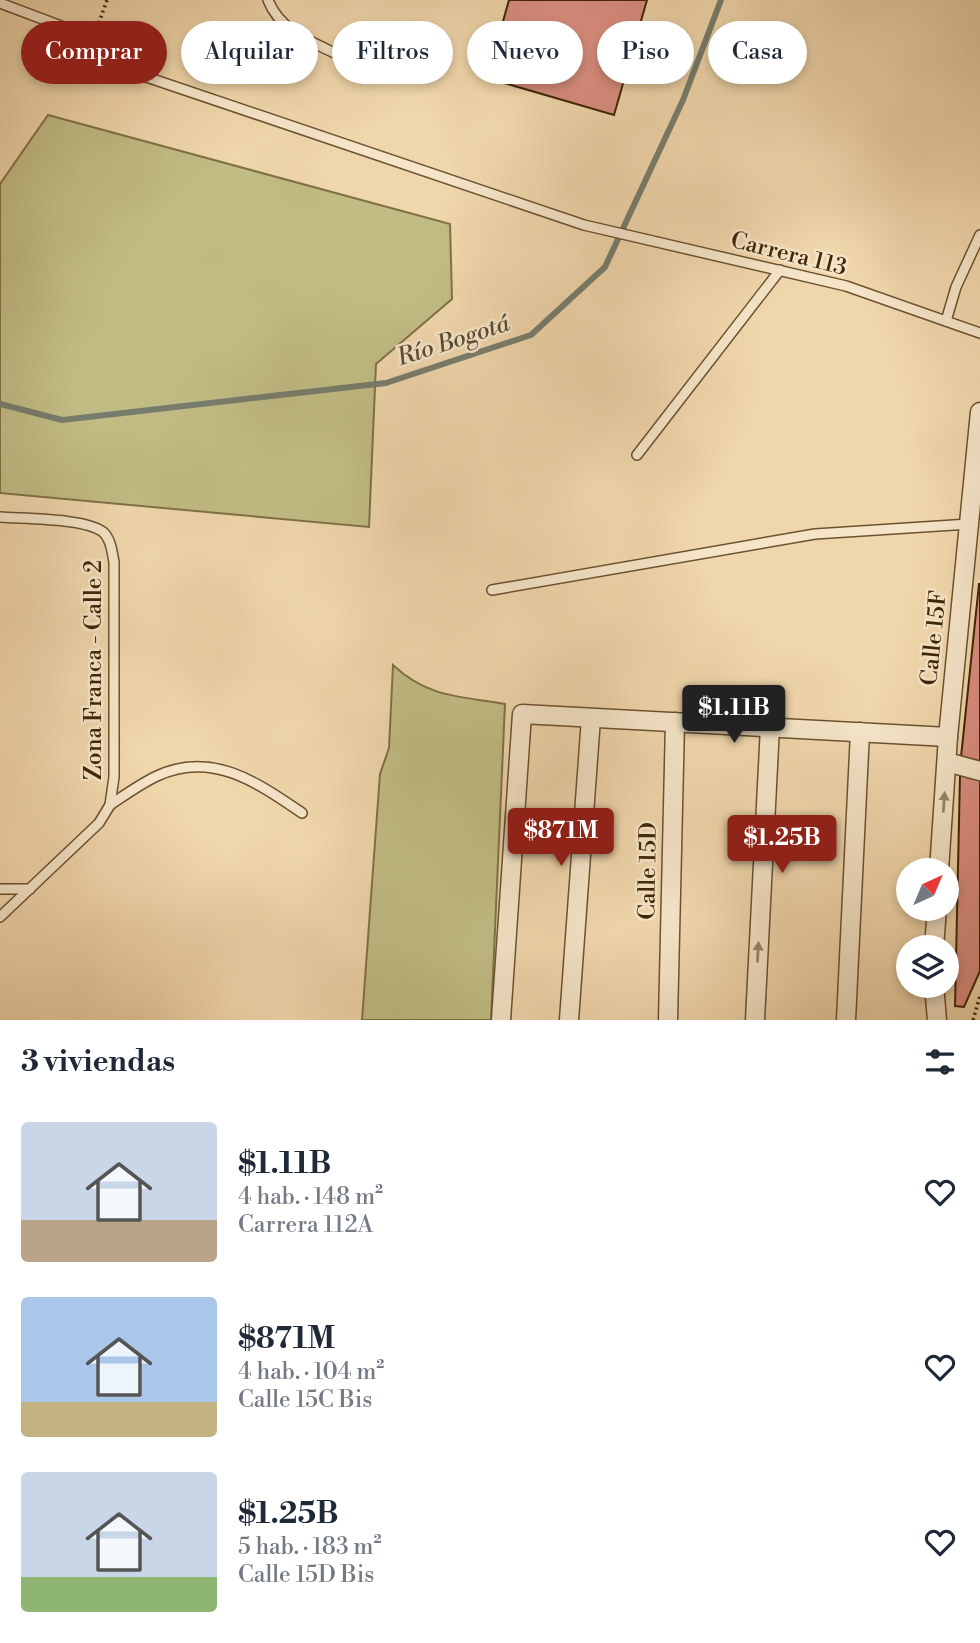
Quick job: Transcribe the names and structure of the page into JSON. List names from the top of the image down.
{
  "streets": {
    "street": ["Calle 15F", "Calle 15D"],
    "lane": ["Carrera 113", "Zona Franca - Calle 2"]
  },
  "water": ["Río Bogotá"],
  "north": "top right",
  "page": {
    "chip": [
      "Comprar",
      "Alquilar",
      "Filtros",
      "Nuevo",
      "Piso",
      "Casa"
    ],
    "price": ["$1.11B", "$871M", "$1.25B"],
    "heading": "3 viviendas",
    "list": [
      {
        "name": "$1.11B",
        "note": "4 hab. · 148 m² · Carrera 112A"
      },
      {
        "name": "$871M",
        "note": "4 hab. · 104 m² · Calle 15C Bis"
      },
      {
        "name": "$1.25B",
        "note": "5 hab. · 183 m² · Calle 15D Bis"
      }
    ]
  }
}
